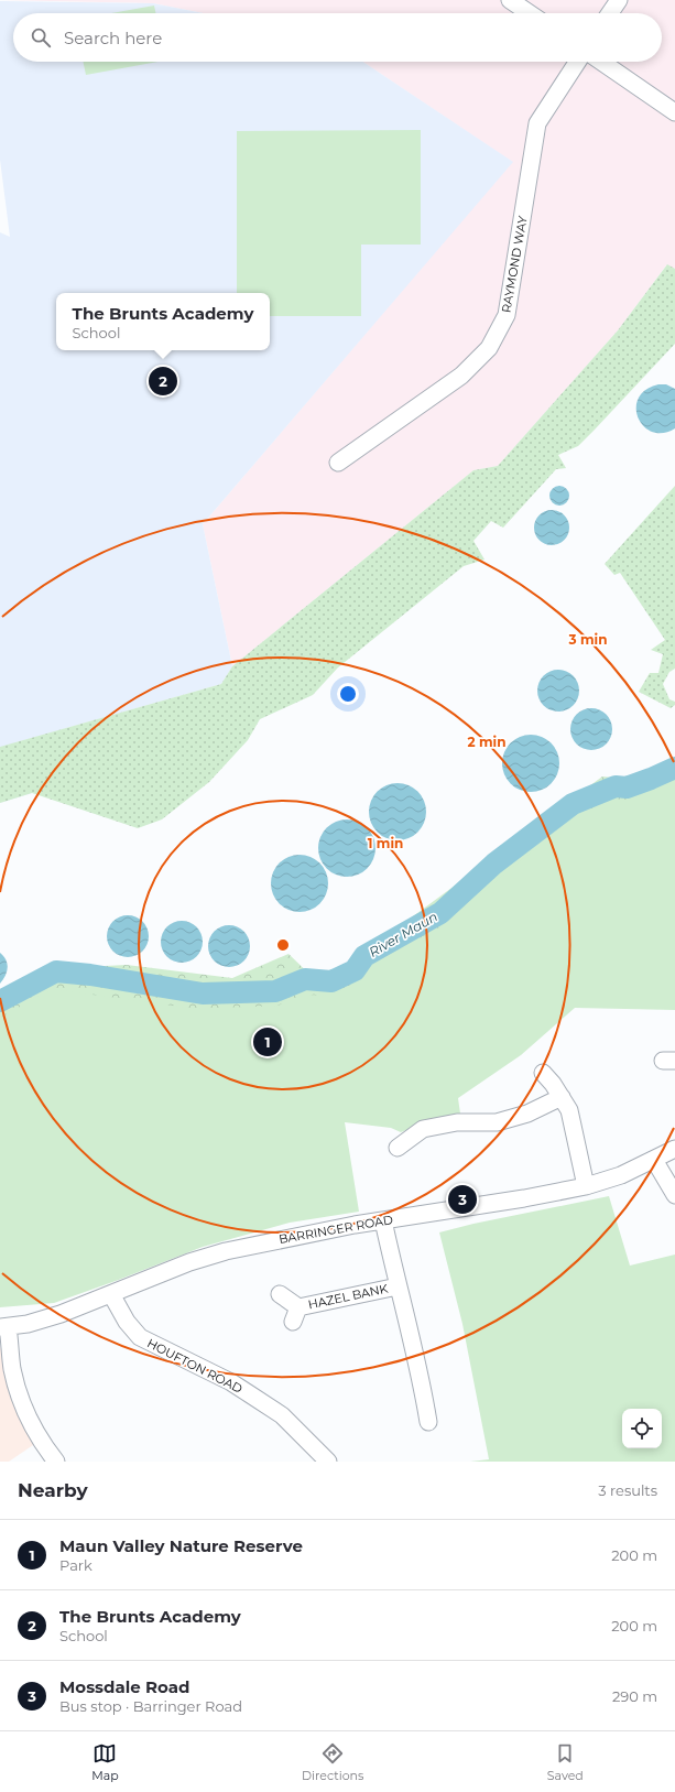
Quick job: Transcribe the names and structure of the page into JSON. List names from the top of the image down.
{
  "streets": {
    "street": [
      "RAYMOND WAY",
      "BARRINGER ROAD",
      "HAZEL BANK",
      "HOUFTON ROAD"
    ]
  },
  "crossings": [
    ["BARRINGER ROAD", "HOUFTON ROAD"]
  ],
  "water": ["River Maun"],
  "page": {
    "search": "Search here",
    "popup": ["The Brunts Academy", "School"],
    "pins": ["2", "1", "3"],
    "heading": ["Nearby", "3 results"],
    "list": [
      {
        "mark": "1",
        "name": "Maun Valley Nature Reserve",
        "note": "Park",
        "value": "200 m"
      },
      {
        "mark": "2",
        "name": "The Brunts Academy",
        "note": "School",
        "value": "200 m"
      },
      {
        "mark": "3",
        "name": "Mossdale Road",
        "note": "Bus stop · Barringer Road",
        "value": "290 m"
      }
    ],
    "nav": ["Map", "Directions", "Saved"]
  },
  "rings": ["3 min", "2 min", "1 min"]
}
